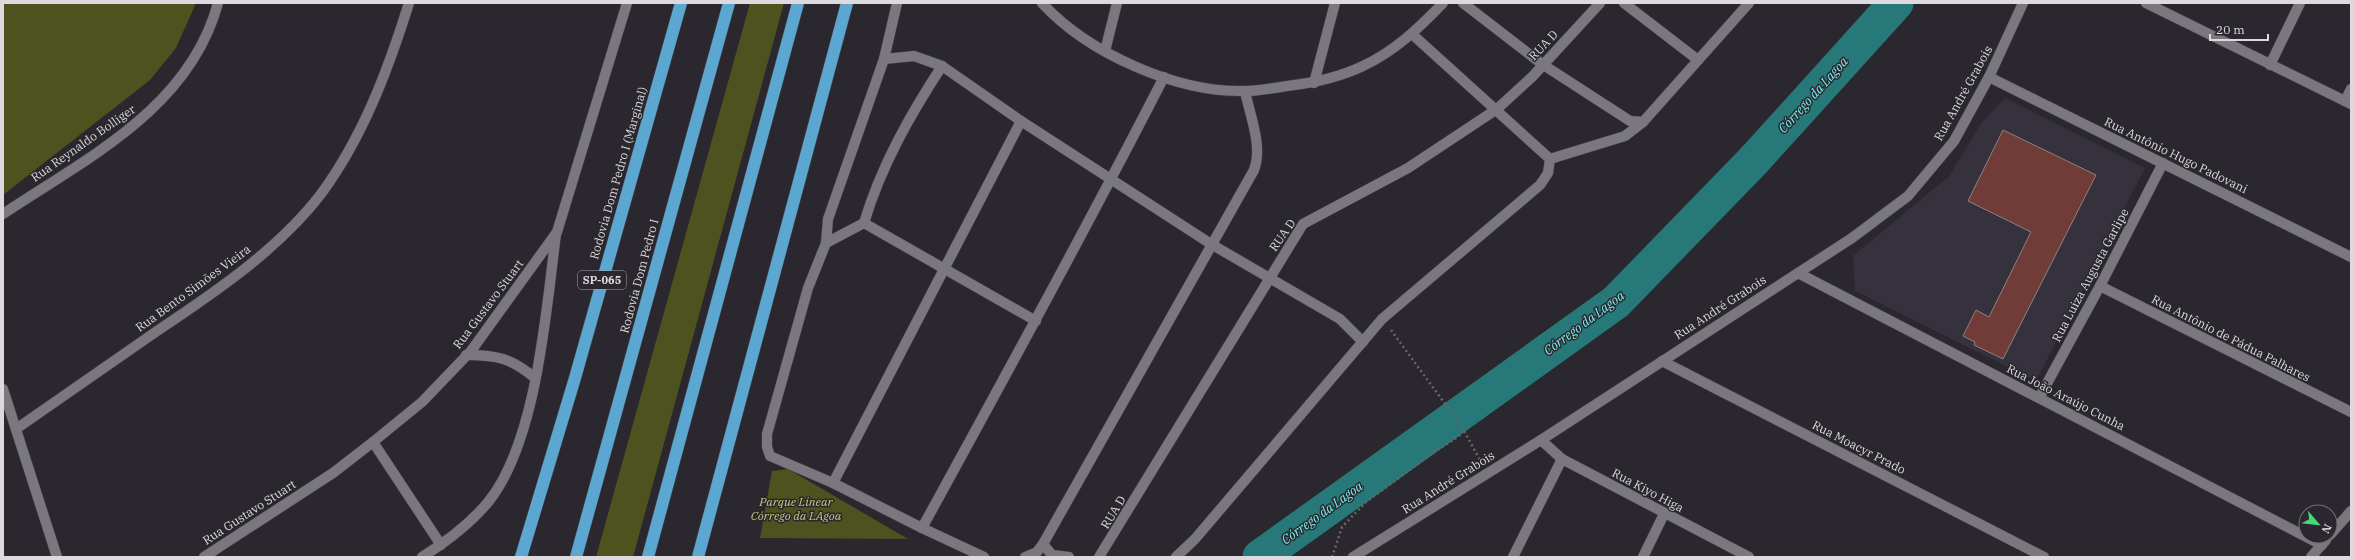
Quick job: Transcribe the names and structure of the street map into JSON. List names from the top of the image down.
{
  "streets": {
    "highway": ["Rodovia Dom Pedro I (Marginal)", "Rodovia Dom Pedro I", "SP-065"],
    "street": [
      "RUA D",
      "Rua André Grabois",
      "Rua Reynaldo Bolliger",
      "Rua Antônio Hugo Padovani",
      "Rua Luiza Augusta Garlipe",
      "Rua Bento Simões Vieira",
      "Rua Gustavo Stuart",
      "Rua Antônio de Pádua Palhares",
      "Rua João Araújo Cunha",
      "Rua Moacyr Prado",
      "Rua Kiyo Higa"
    ]
  },
  "crossings": [
    ["Rua André Grabois", "Rua Antônio Hugo Padovani"],
    ["Rua André Grabois", "Rua João Araújo Cunha"],
    ["Rua André Grabois", "Rua Moacyr Prado"],
    ["Rua André Grabois", "Rua Kiyo Higa"],
    ["Rua Antônio Hugo Padovani", "Rua Luiza Augusta Garlipe"],
    ["Rua Luiza Augusta Garlipe", "Rua Antônio de Pádua Palhares"],
    ["Rua Luiza Augusta Garlipe", "Rua João Araújo Cunha"]
  ],
  "water": ["Córrego da Lagoa"],
  "parks": ["Parque Linear Córrego da LAgoa"],
  "scale_bar": "20 m",
  "north": "bottom right"
}
